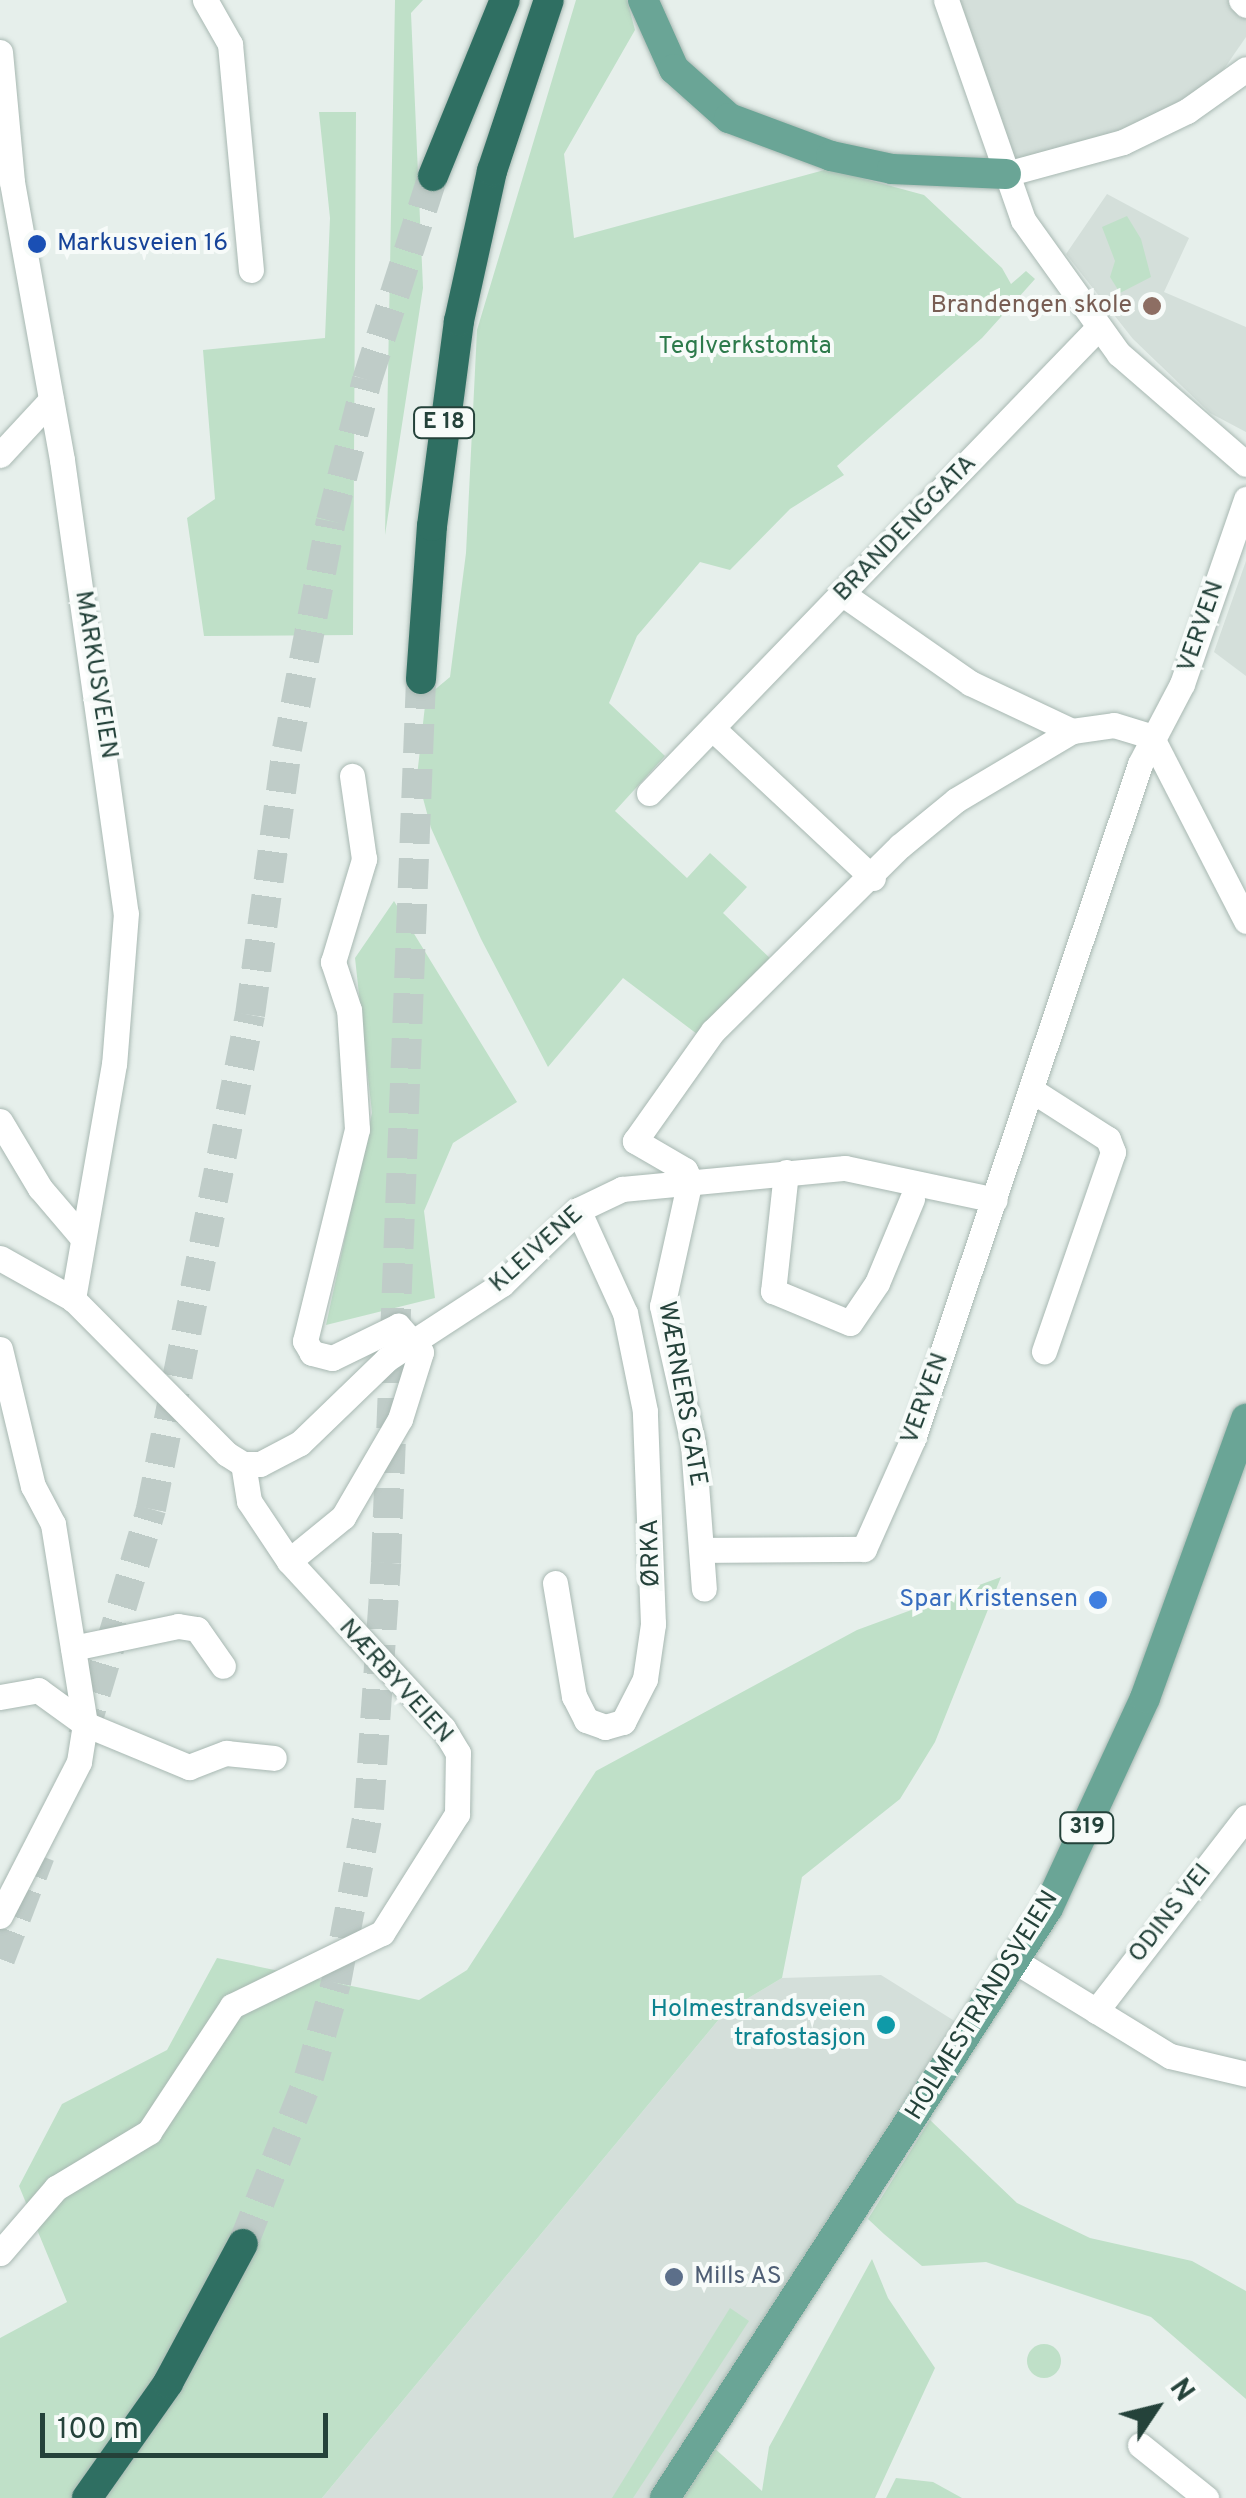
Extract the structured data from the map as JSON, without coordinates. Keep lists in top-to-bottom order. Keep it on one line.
{"streets":{"highway":["E 18"],"main road":["319","HOLMESTRANDSVEIEN"],"street":["BRANDENGGATA","VERVEN","MARKUSVEIEN","KLEIVENE","WÆRNERS GATE","ØRKA","NÆRBYVEIEN","ODINS VEI"]},"crossings":[["VERVEN","WÆRNERS GATE"],["KLEIVENE","WÆRNERS GATE"],["KLEIVENE","ØRKA"],["KLEIVENE","NÆRBYVEIEN"]],"parks":["Teglverkstomta"],"places":["Markusveien 16","Brandengen skole","Spar Kristensen","Holmestrandsveien trafostasjon","Mills AS"],"scale_bar":"100 m","north":"top right"}
